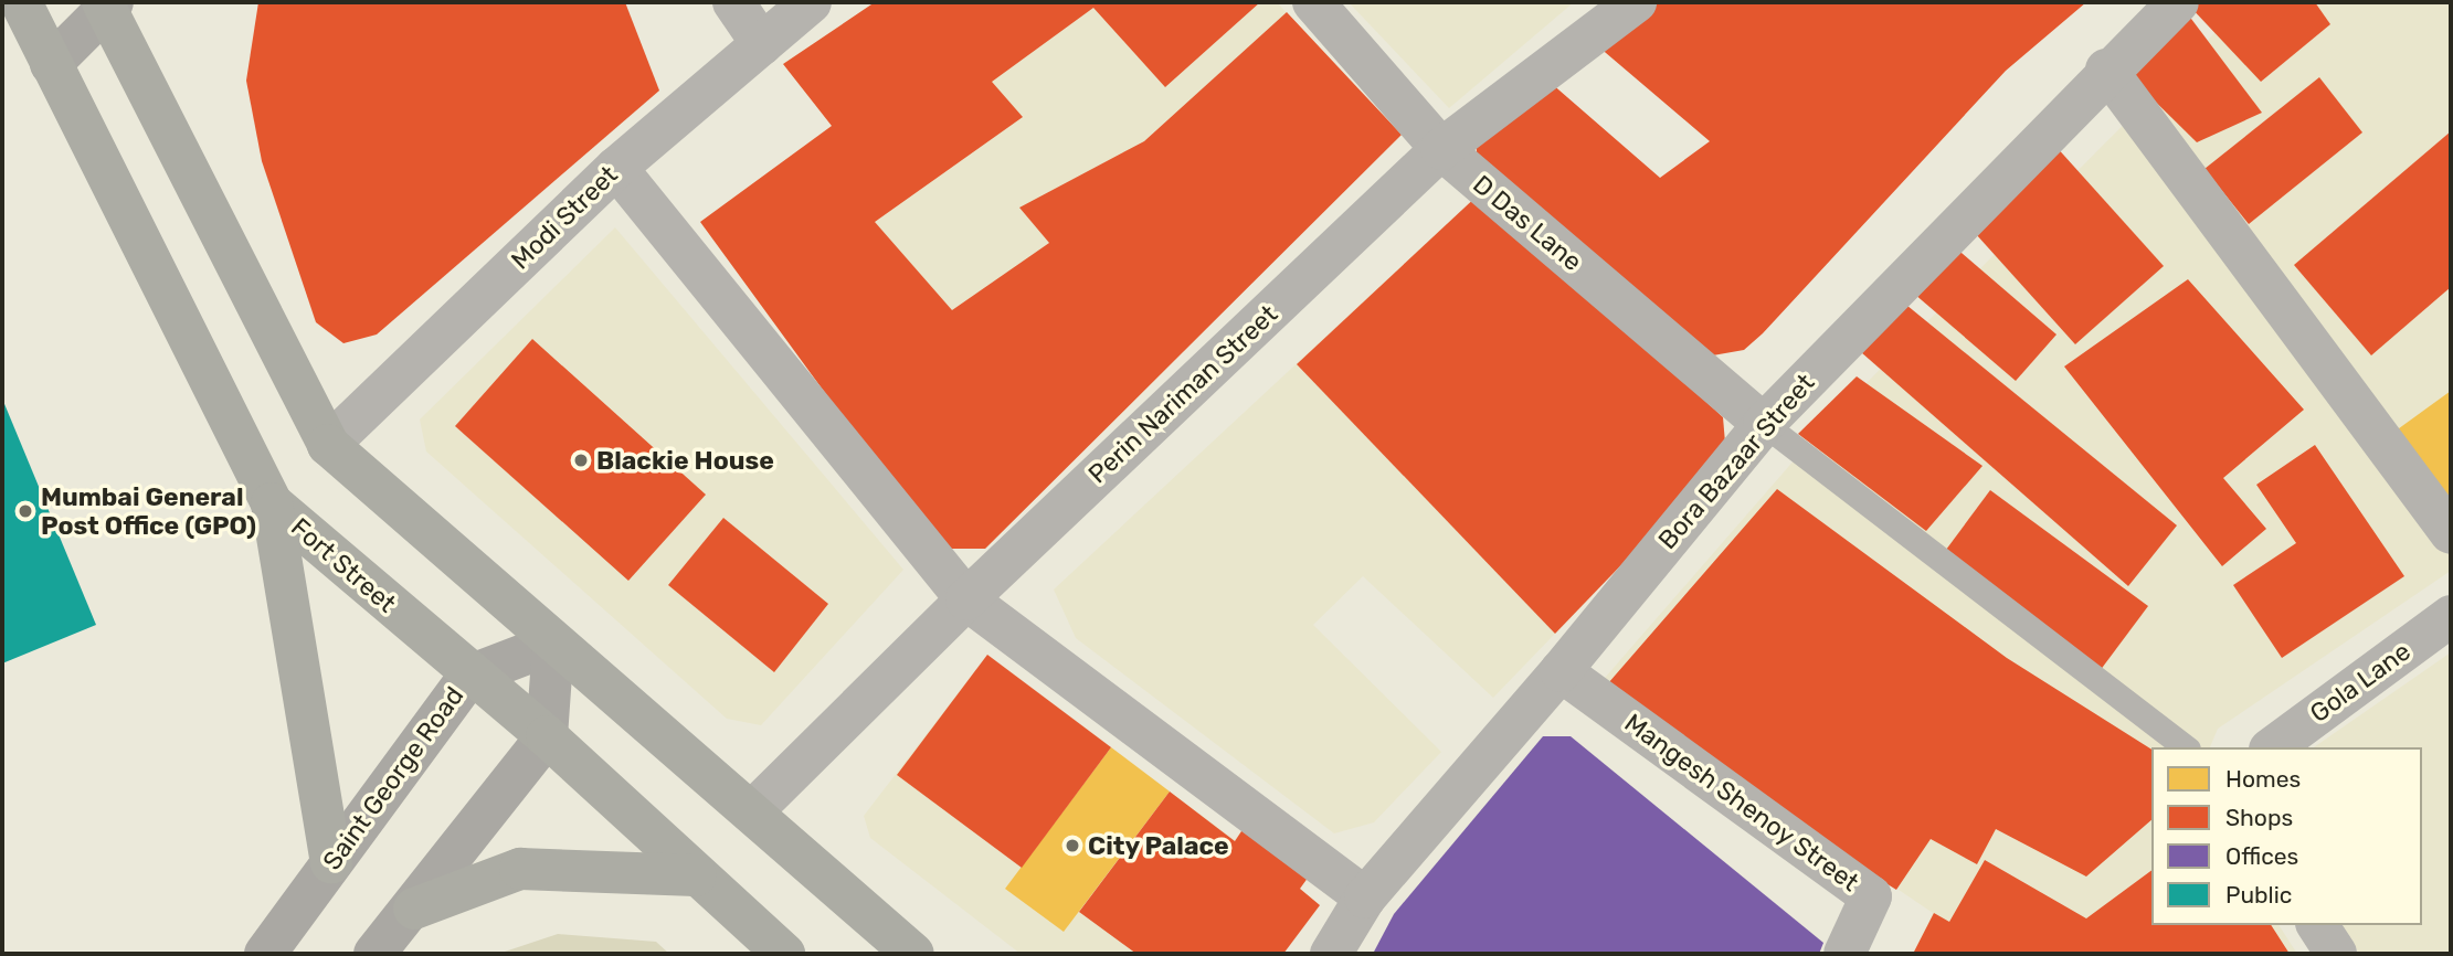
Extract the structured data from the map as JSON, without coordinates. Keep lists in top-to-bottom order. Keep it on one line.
{"streets":{"main road":["Fort Street","Saint George Road"],"street":["Modi Street","D Das Lane","Perin Nariman Street","Bora Bazaar Street","Gola Lane","Mangesh Shenoy Street"]},"crossings":[["D Das Lane","Perin Nariman Street"],["D Das Lane","Bora Bazaar Street"],["Bora Bazaar Street","Mangesh Shenoy Street"],["Fort Street","Saint George Road"]],"places":["Blackie House","Mumbai General Post Office (GPO)","City Palace"],"legend":["Homes","Shops","Offices","Public"]}
